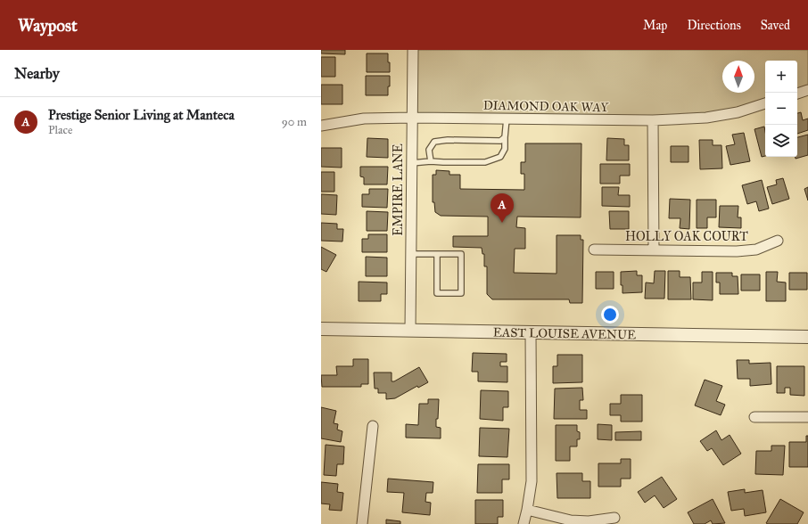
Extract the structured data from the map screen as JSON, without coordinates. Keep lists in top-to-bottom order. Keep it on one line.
{"streets":{"street":["DIAMOND OAK WAY","EMPIRE LANE","HOLLY OAK COURT","EAST LOUISE AVENUE"]},"crossings":[["DIAMOND OAK WAY","EMPIRE LANE"],["EMPIRE LANE","EAST LOUISE AVENUE"]],"north":"top","page":{"header":"Waypost","nav":["Map","Directions","Saved"],"heading":"Nearby","map_buttons":["+","−"],"list":[{"mark":"A","name":"Prestige Senior Living at Manteca","note":"Place","value":"90 m"}],"pins":"A"}}
